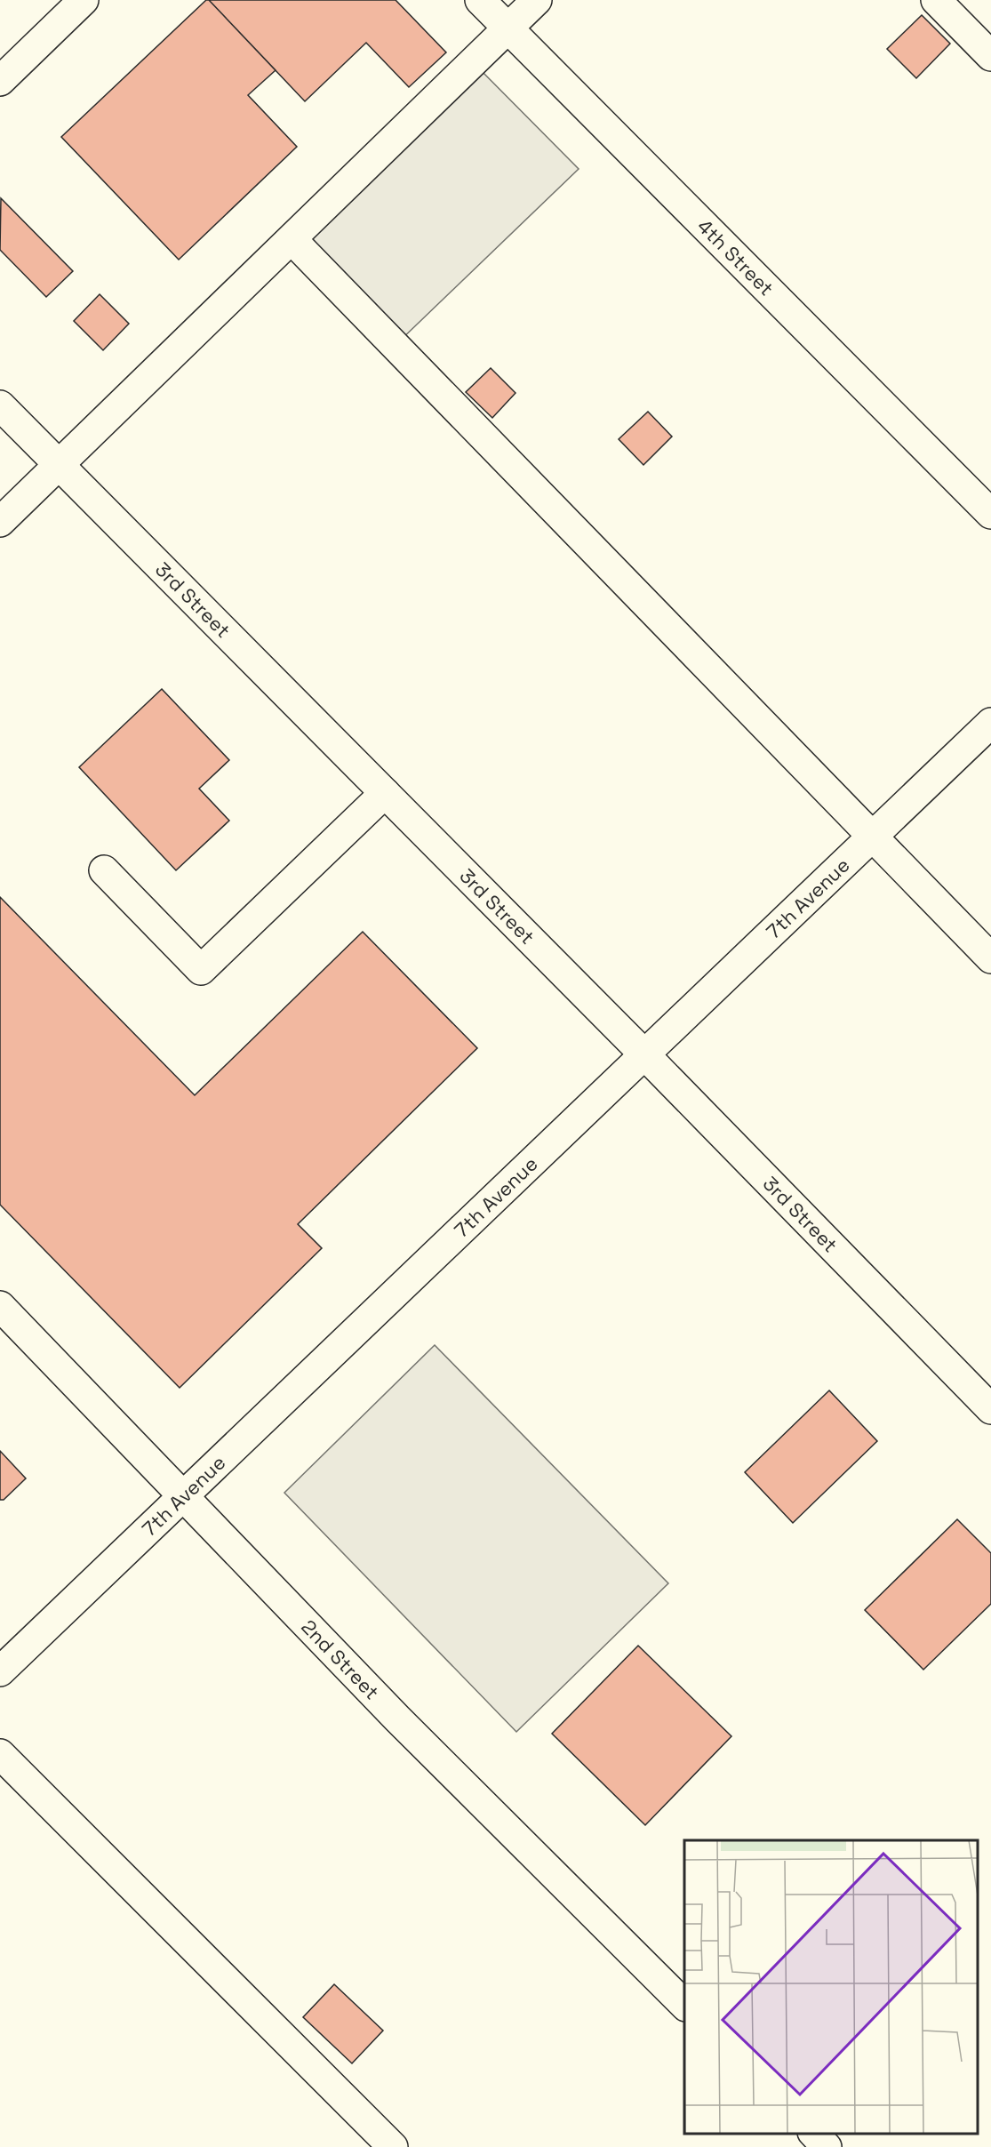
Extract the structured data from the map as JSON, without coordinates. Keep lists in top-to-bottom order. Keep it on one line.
{"streets":{"street":["4th Street","3rd Street","7th Avenue","2nd Street"]},"crossings":[["3rd Street","7th Avenue"],["7th Avenue","2nd Street"]]}
